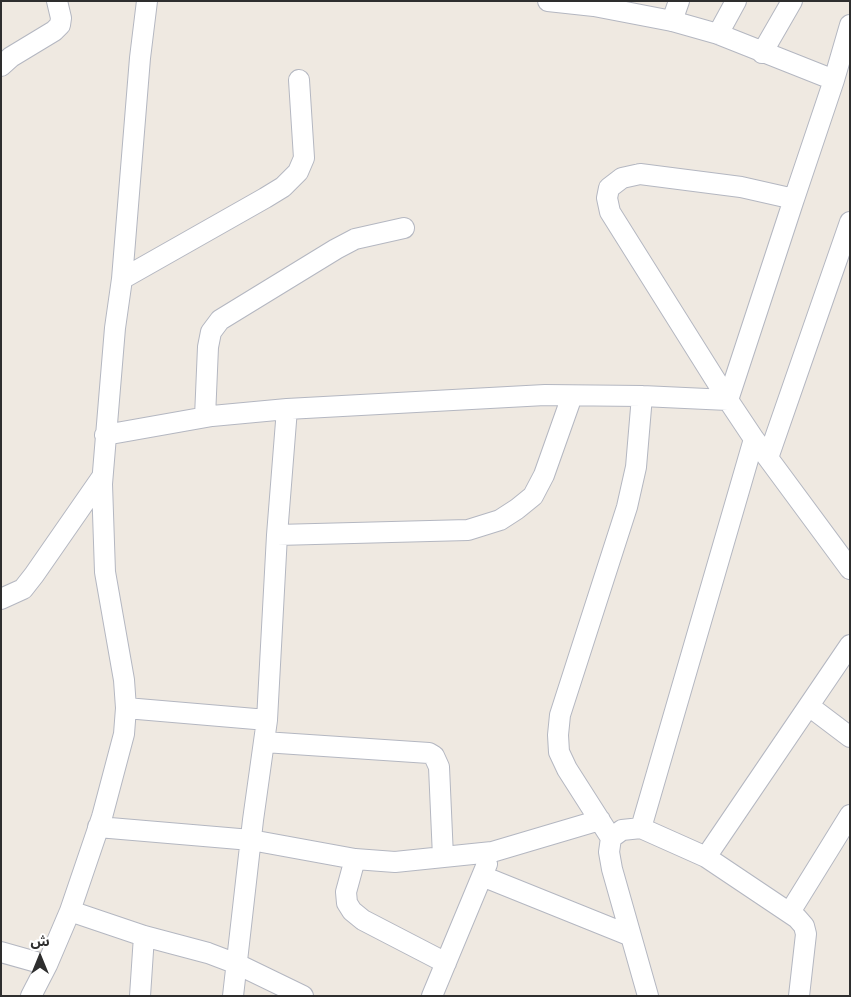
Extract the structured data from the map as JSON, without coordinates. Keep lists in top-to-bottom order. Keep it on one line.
{"north":"top"}
